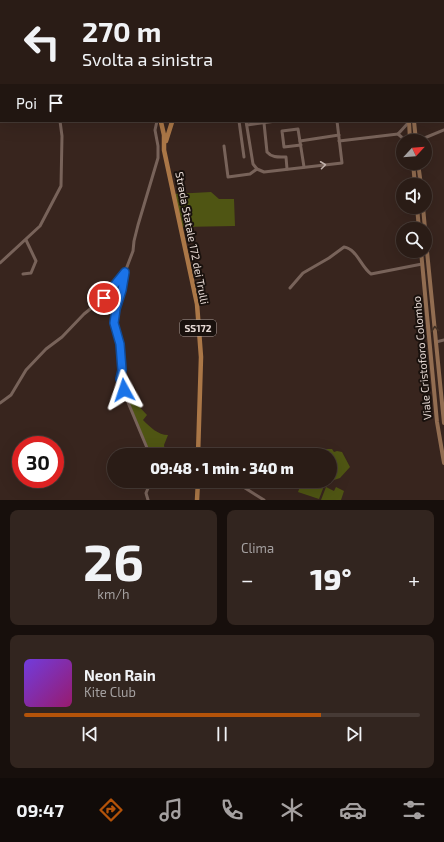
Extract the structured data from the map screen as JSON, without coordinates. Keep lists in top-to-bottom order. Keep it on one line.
{"streets":{"main road":["Strada Statale 172 dei Trulli","SS172","Viale Cristoforo Colombo"]},"north":"top right","page":{"turn":["270 m","Svolta a sinistra"],"then":"Poi","limit":"30","trip":"09:48 · 1 min · 340 m","tile":[["26","km/h"],"Clima"],"heat":["−","19°","+"],"song":["Neon Rain","Kite Club"],"tabs":"09:47"}}
